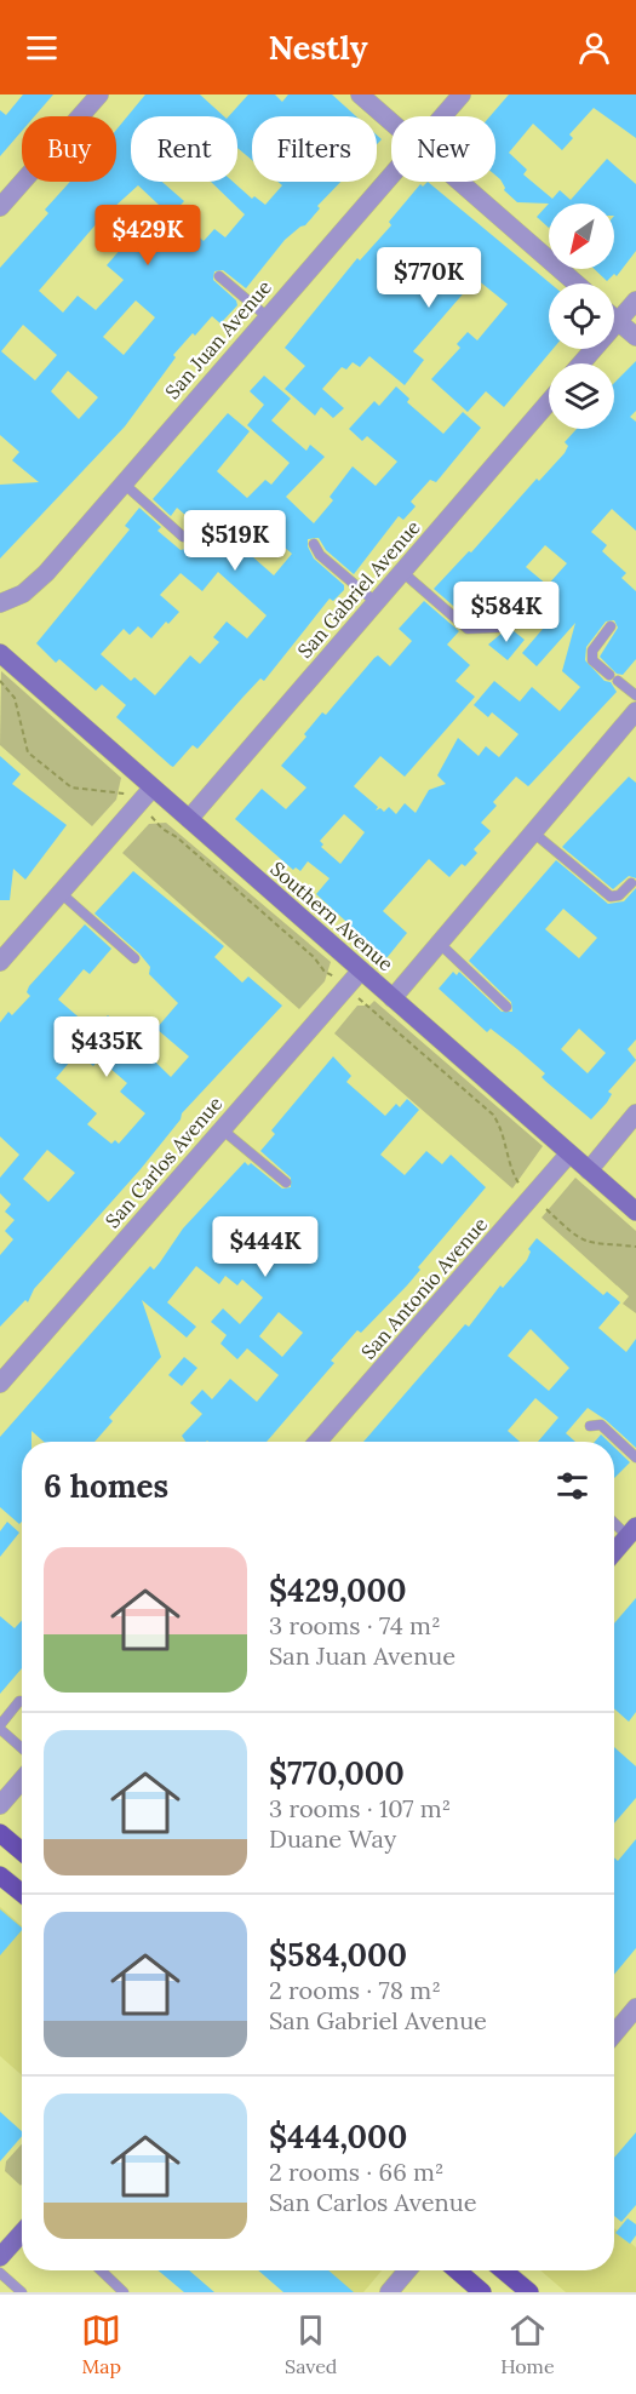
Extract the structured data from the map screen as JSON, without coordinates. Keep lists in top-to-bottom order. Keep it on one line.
{"streets":{"street":["San Juan Avenue","San Gabriel Avenue","Southern Avenue","San Carlos Avenue","San Antonio Avenue"]},"crossings":[["San Gabriel Avenue","Southern Avenue"],["Southern Avenue","San Carlos Avenue"],["Southern Avenue","San Antonio Avenue"]],"north":"bottom left","page":{"header":"Nestly","chip":["Buy","Rent","Filters","New"],"price":["$429K","$770K","$519K","$584K","$435K","$444K"],"heading":"6 homes","list":[{"name":"$429,000","note":"3 rooms · 74 m² · San Juan Avenue"},{"name":"$770,000","note":"3 rooms · 107 m² · Duane Way"},{"name":"$584,000","note":"2 rooms · 78 m² · San Gabriel Avenue"},{"name":"$444,000","note":"2 rooms · 66 m² · San Carlos Avenue"}],"tabs":["Map","Saved","Home"]}}
